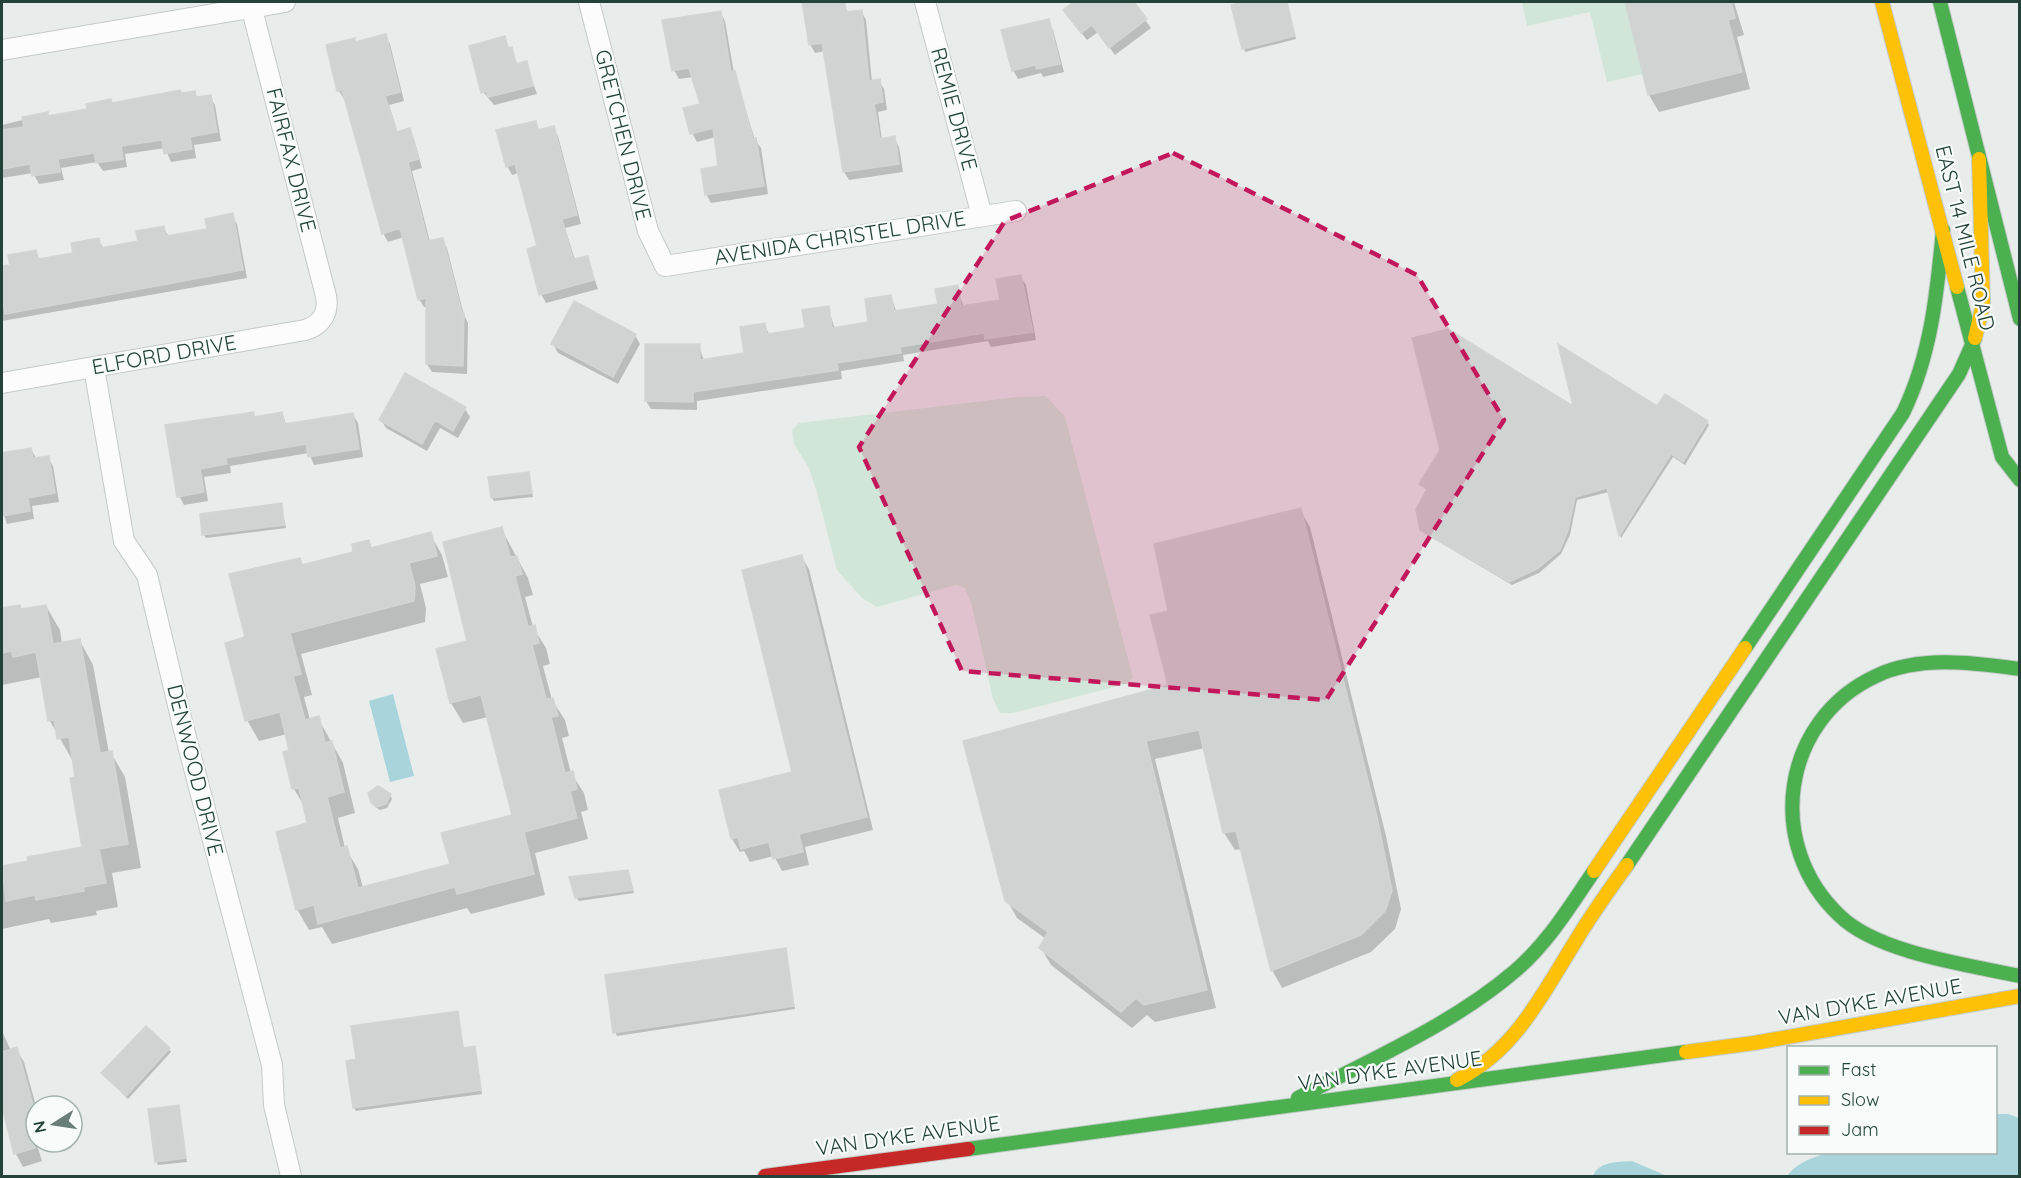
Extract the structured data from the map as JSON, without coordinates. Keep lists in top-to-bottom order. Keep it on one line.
{"streets":{"main road":["EAST 14 MILE ROAD","VAN DYKE AVENUE"],"street":["REMIE DRIVE","GRETCHEN DRIVE","FAIRFAX DRIVE","AVENIDA CHRISTEL DRIVE","ELFORD DRIVE","DENWOOD DRIVE"]},"crossings":[["REMIE DRIVE","AVENIDA CHRISTEL DRIVE"],["GRETCHEN DRIVE","AVENIDA CHRISTEL DRIVE"],["FAIRFAX DRIVE","ELFORD DRIVE"],["ELFORD DRIVE","DENWOOD DRIVE"]],"legend":["Fast","Slow","Jam"],"north":"left"}
